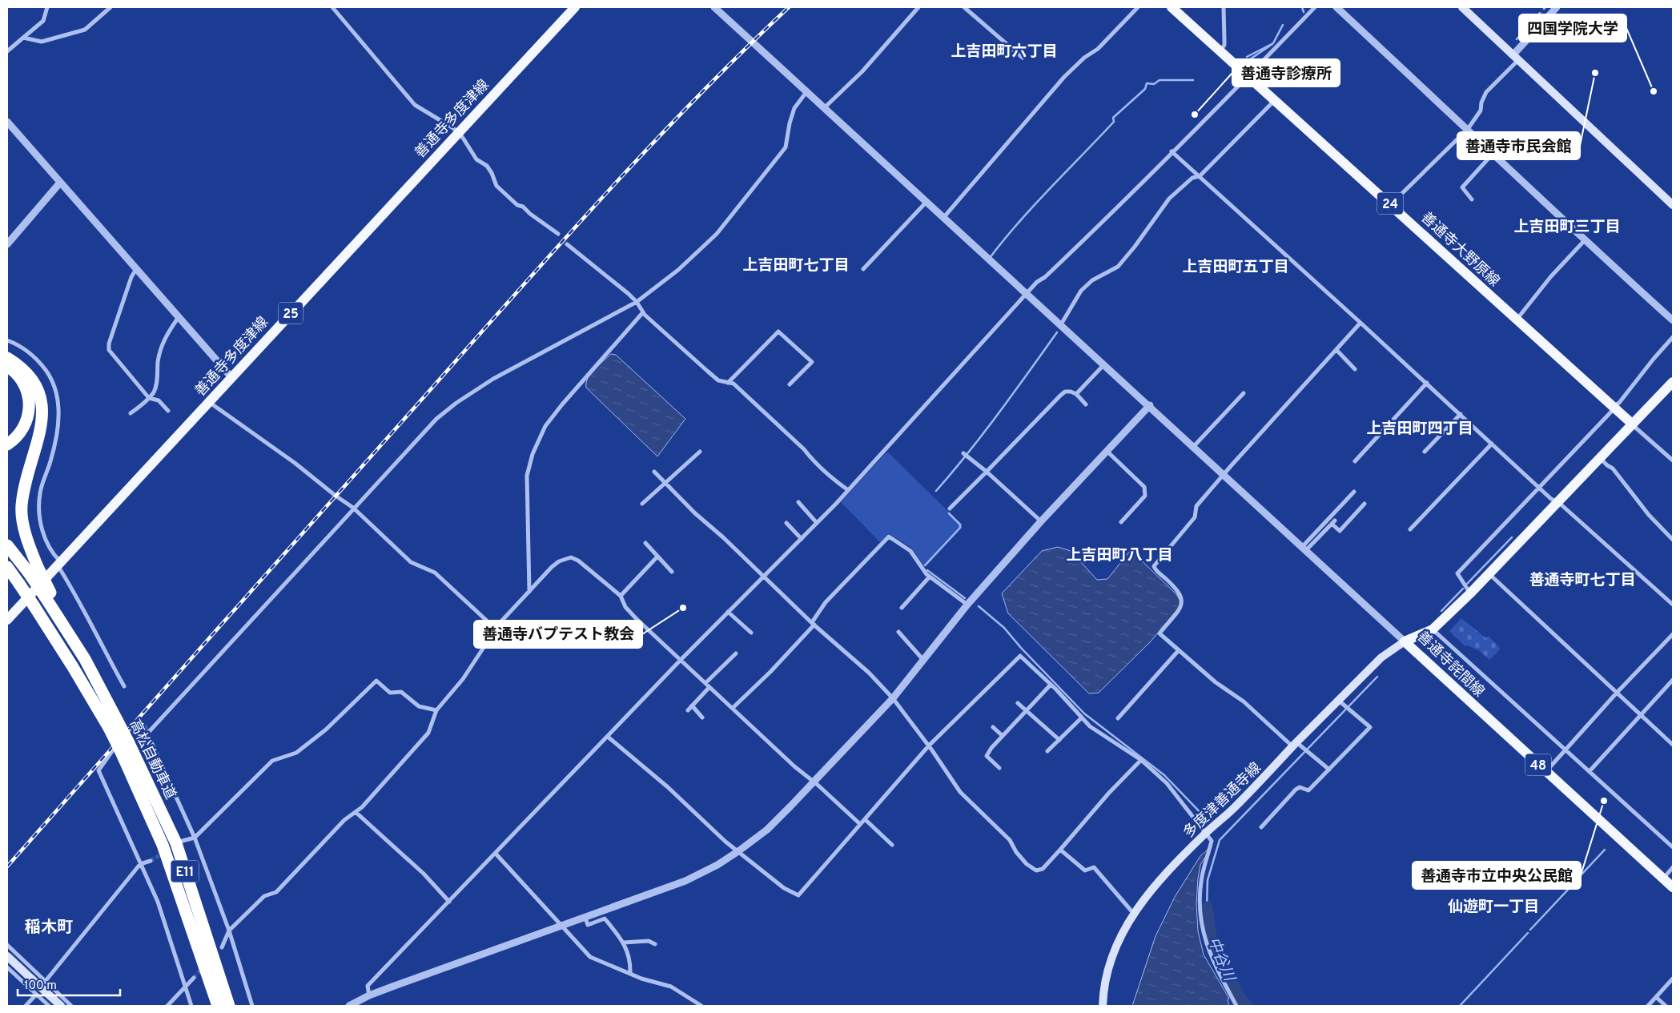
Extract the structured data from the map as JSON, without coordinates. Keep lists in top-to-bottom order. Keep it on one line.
{"streets":{"highway":["高松自動車道","E11"],"main road":["善通寺多度津線","24","善通寺大野原線","25","善通寺詫間線","48","多度津善通寺線"]},"crossings":[["善通寺大野原線","善通寺詫間線"],["善通寺詫間線","多度津善通寺線"]],"districts":["上吉田町六丁目","上吉田町三丁目","上吉田町七丁目","上吉田町五丁目","上吉田町四丁目","上吉田町八丁目","善通寺町七丁目","仙遊町一丁目","稲木町"],"water":["中谷川"],"places":["善通寺市民会館","四国学院大学","善通寺診療所","善通寺バプテスト教会","善通寺市立中央公民館"],"scale_bar":"100 m"}
